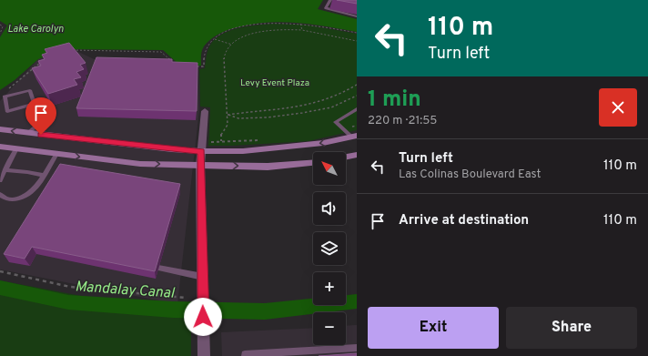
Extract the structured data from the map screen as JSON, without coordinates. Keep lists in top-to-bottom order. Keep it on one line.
{"water":["Lake Carolyn","Mandalay Canal"],"parks":["Levy Event Plaza"],"north":"top left","page":{"turn":["110 m","Turn left"],"heading":["1 min","220 m · 21:55"],"list":[{"name":"Turn left","note":"Las Colinas Boulevard East","value":"110 m"},{"name":"Arrive at destination","value":"110 m"}],"map_buttons":["+","−"],"buttons":["Exit","Share"]}}
